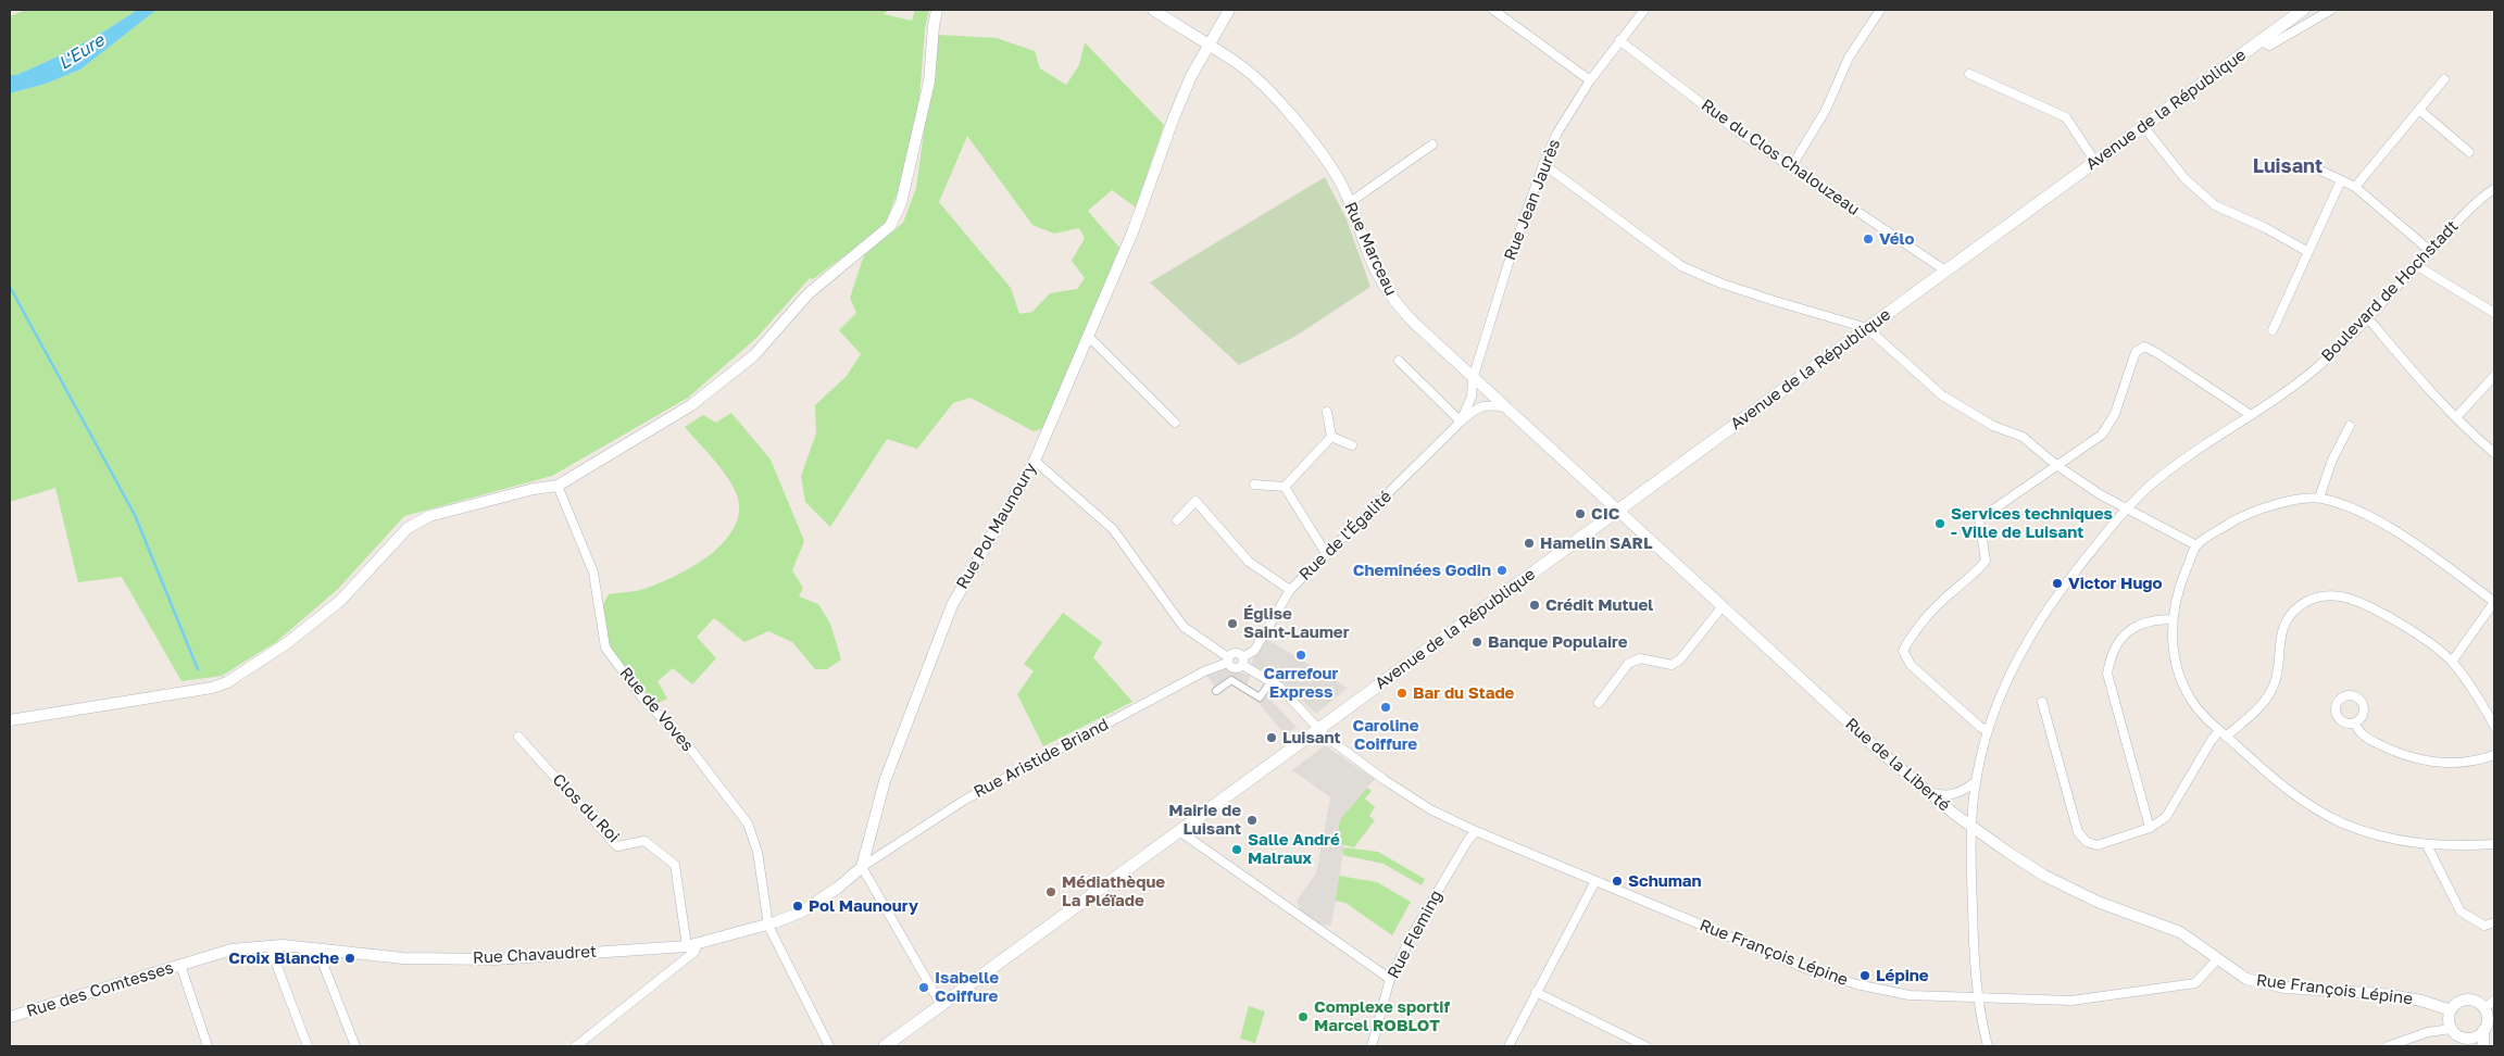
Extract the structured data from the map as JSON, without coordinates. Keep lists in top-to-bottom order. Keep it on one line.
{"streets":{"main road":["Avenue de la République"],"street":["Rue du Clos Chalouzeau","Rue Jean Jaurès","Rue Marceau","Boulevard de Hochstadt","Rue Pol Maunoury","Rue de l'Égalité","Rue de Voves","Rue Aristide Briand","Rue de la Liberté","Clos du Roi","Rue Fleming","Rue François Lépine","Rue Chavaudret","Rue des Comtesses"]},"crossings":[["Avenue de la République","Rue du Clos Chalouzeau"],["Avenue de la République","Rue Marceau"],["Avenue de la République","Rue de la Liberté"],["Avenue de la République","Rue François Lépine"],["Rue du Clos Chalouzeau","Rue Jean Jaurès"],["Rue Jean Jaurès","Rue Marceau"],["Rue Jean Jaurès","Rue de l'Égalité"],["Rue Marceau","Rue Pol Maunoury"],["Rue Marceau","Rue de l'Égalité"],["Rue Marceau","Rue de la Liberté"],["Boulevard de Hochstadt","Rue de la Liberté"],["Boulevard de Hochstadt","Rue François Lépine"],["Rue Pol Maunoury","Rue Aristide Briand"],["Rue Pol Maunoury","Rue Chavaudret"],["Rue de l'Égalité","Rue François Lépine"],["Rue de Voves","Rue Chavaudret"],["Rue Aristide Briand","Rue Chavaudret"],["Rue de la Liberté","Rue François Lépine"],["Clos du Roi","Rue Chavaudret"],["Rue Fleming","Rue François Lépine"],["Rue Chavaudret","Rue des Comtesses"]],"districts":["Luisant"],"water":["L'Eure"],"places":["Vélo","CIC","Services techniques - Ville de Luisant","Hamelin SARL","Cheminées Godin","Victor Hugo","Crédit Mutuel","Église Saint-Laumer","Banque Populaire","Carrefour Express","Bar du Stade","Caroline Coiffure","Luisant","Mairie de Luisant","Salle André Malraux","Schuman","Médiathèque La Pléïade","Pol Maunoury","Croix Blanche","Lépine","Isabelle Coiffure","Complexe sportif Marcel ROBLOT"]}
